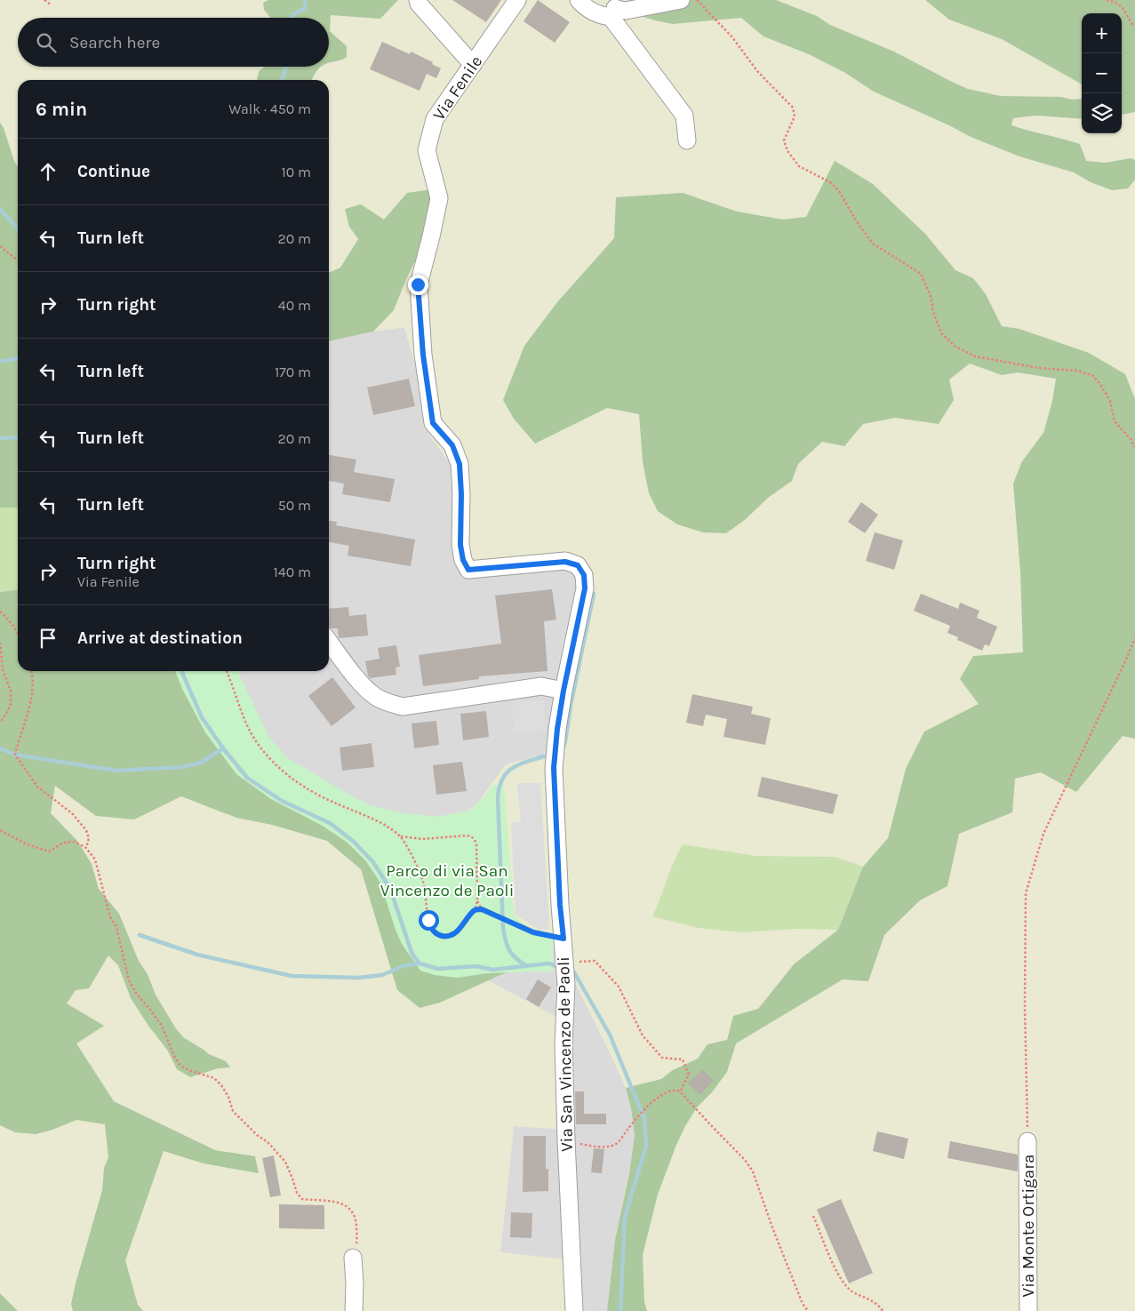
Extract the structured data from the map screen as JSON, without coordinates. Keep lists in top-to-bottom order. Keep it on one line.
{"streets":{"street":["Via Fenile","Via San Vincenzo de Paoli","Via Monte Ortigara"]},"crossings":[["Via Fenile","Via San Vincenzo de Paoli"]],"parks":["Parco di via San Vincenzo de Paoli"],"page":{"map_buttons":["+","−"],"search":"Search here","heading":["6 min","Walk · 450 m"],"list":[["Continue","10 m"],["Turn left","20 m"],["Turn right","40 m"],["Turn left","170 m"],["Turn left","20 m"],["Turn left","50 m"],["Turn right","Via Fenile","140 m"],"Arrive at destination"]}}
